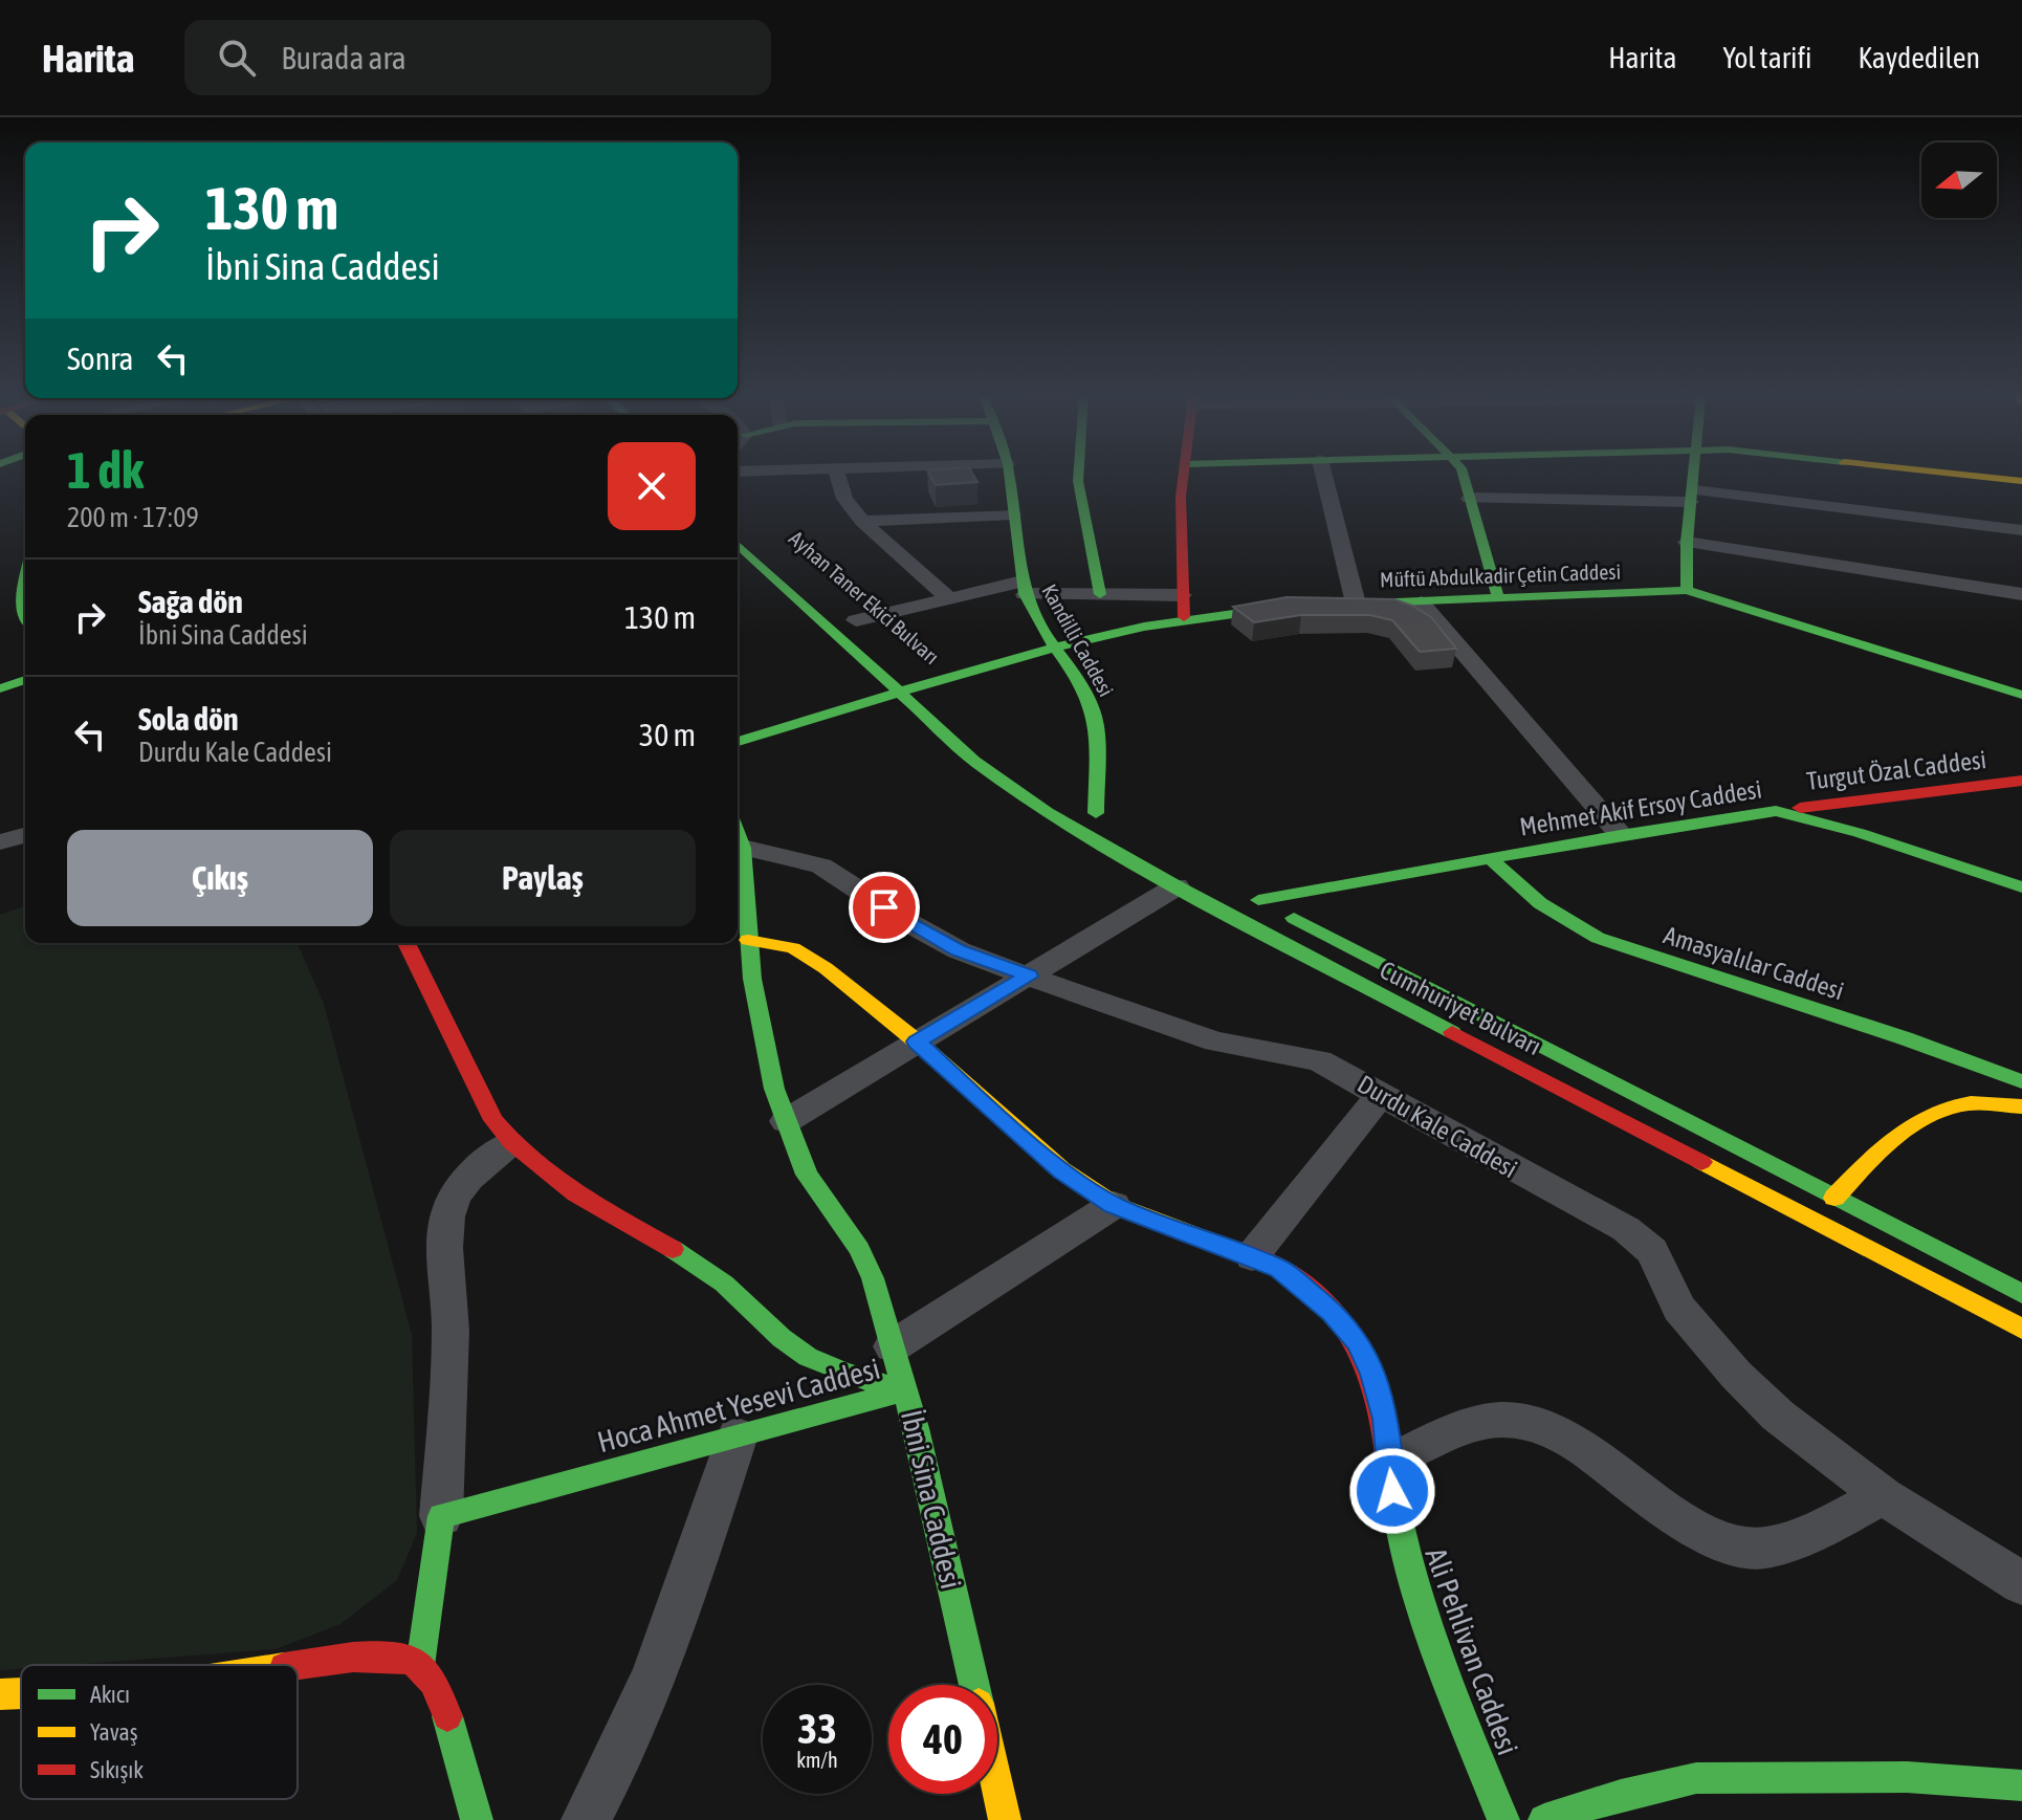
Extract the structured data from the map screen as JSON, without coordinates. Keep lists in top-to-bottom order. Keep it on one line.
{"streets":{"main road":["Müftü Abdulkadir Çetin Caddesi","Ayhan Taner Ekici Bulvarı","Kandilli Caddesi","Turgut Özal Caddesi","Mehmet Akif Ersoy Caddesi","Amasyalılar Caddesi","Cumhuriyet Bulvarı","Hoca Ahmet Yesevi Caddesi","İbni Sina Caddesi","Ali Pehlivan Caddesi"],"street":["Durdu Kale Caddesi"]},"crossings":[["Müftü Abdulkadir Çetin Caddesi","Ayhan Taner Ekici Bulvarı"],["Müftü Abdulkadir Çetin Caddesi","Kandilli Caddesi"],["Müftü Abdulkadir Çetin Caddesi","Cumhuriyet Bulvarı"],["Ayhan Taner Ekici Bulvarı","Cumhuriyet Bulvarı"],["Turgut Özal Caddesi","Mehmet Akif Ersoy Caddesi"],["Mehmet Akif Ersoy Caddesi","Amasyalılar Caddesi"],["Mehmet Akif Ersoy Caddesi","Cumhuriyet Bulvarı"],["Durdu Kale Caddesi","İbni Sina Caddesi"],["Hoca Ahmet Yesevi Caddesi","İbni Sina Caddesi"],["İbni Sina Caddesi","Ali Pehlivan Caddesi"]],"legend":["Akıcı","Yavaş","Sıkışık"],"north":"left","page":{"header":"Harita","search":"Burada ara","nav":["Harita","Yol tarifi","Kaydedilen"],"turn":["130 m","İbni Sina Caddesi"],"then":"Sonra","heading":["1 dk","200 m · 17:09"],"list":[{"name":"Sağa dön","note":"İbni Sina Caddesi","value":"130 m"},{"name":"Sola dön","note":"Durdu Kale Caddesi","value":"30 m"}],"buttons":["Çıkış","Paylaş"],"speed":"33 km/h","limit":"40"}}
